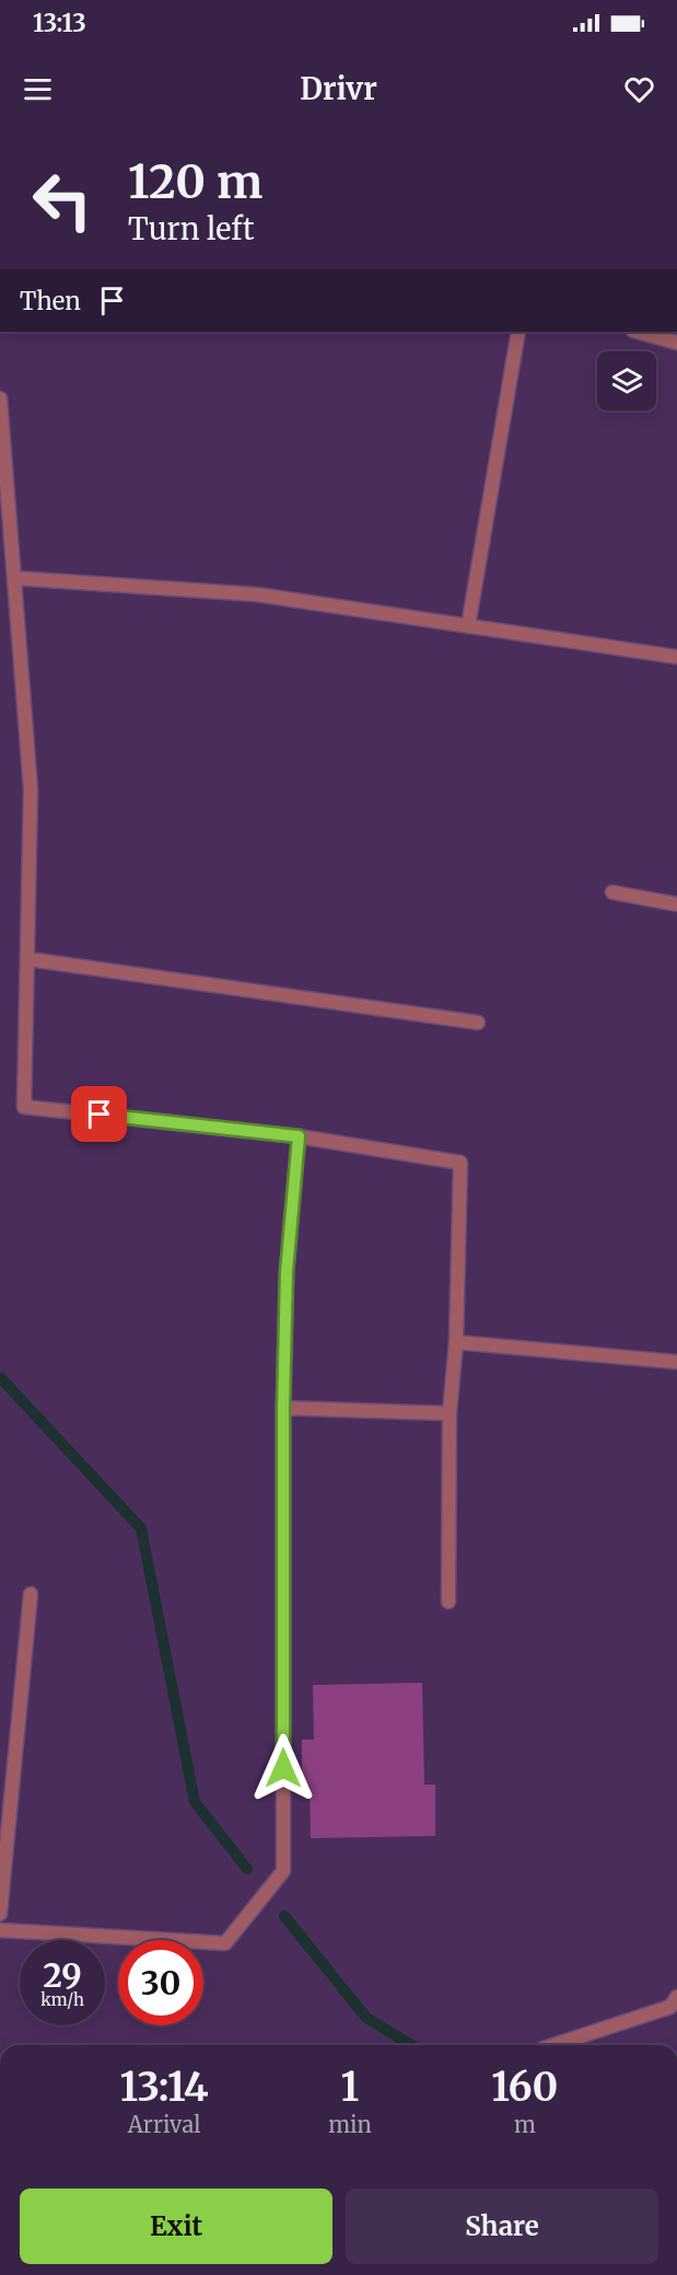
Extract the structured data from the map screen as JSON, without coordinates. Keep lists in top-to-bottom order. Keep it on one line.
{"page":{"status":"13:13","header":"Drivr","turn":["120 m","Turn left"],"then":"Then","speed":"29 km/h","limit":"30","eta":["13:14","Arrival","1","min","160","m"],"buttons":["Exit","Share"]}}
